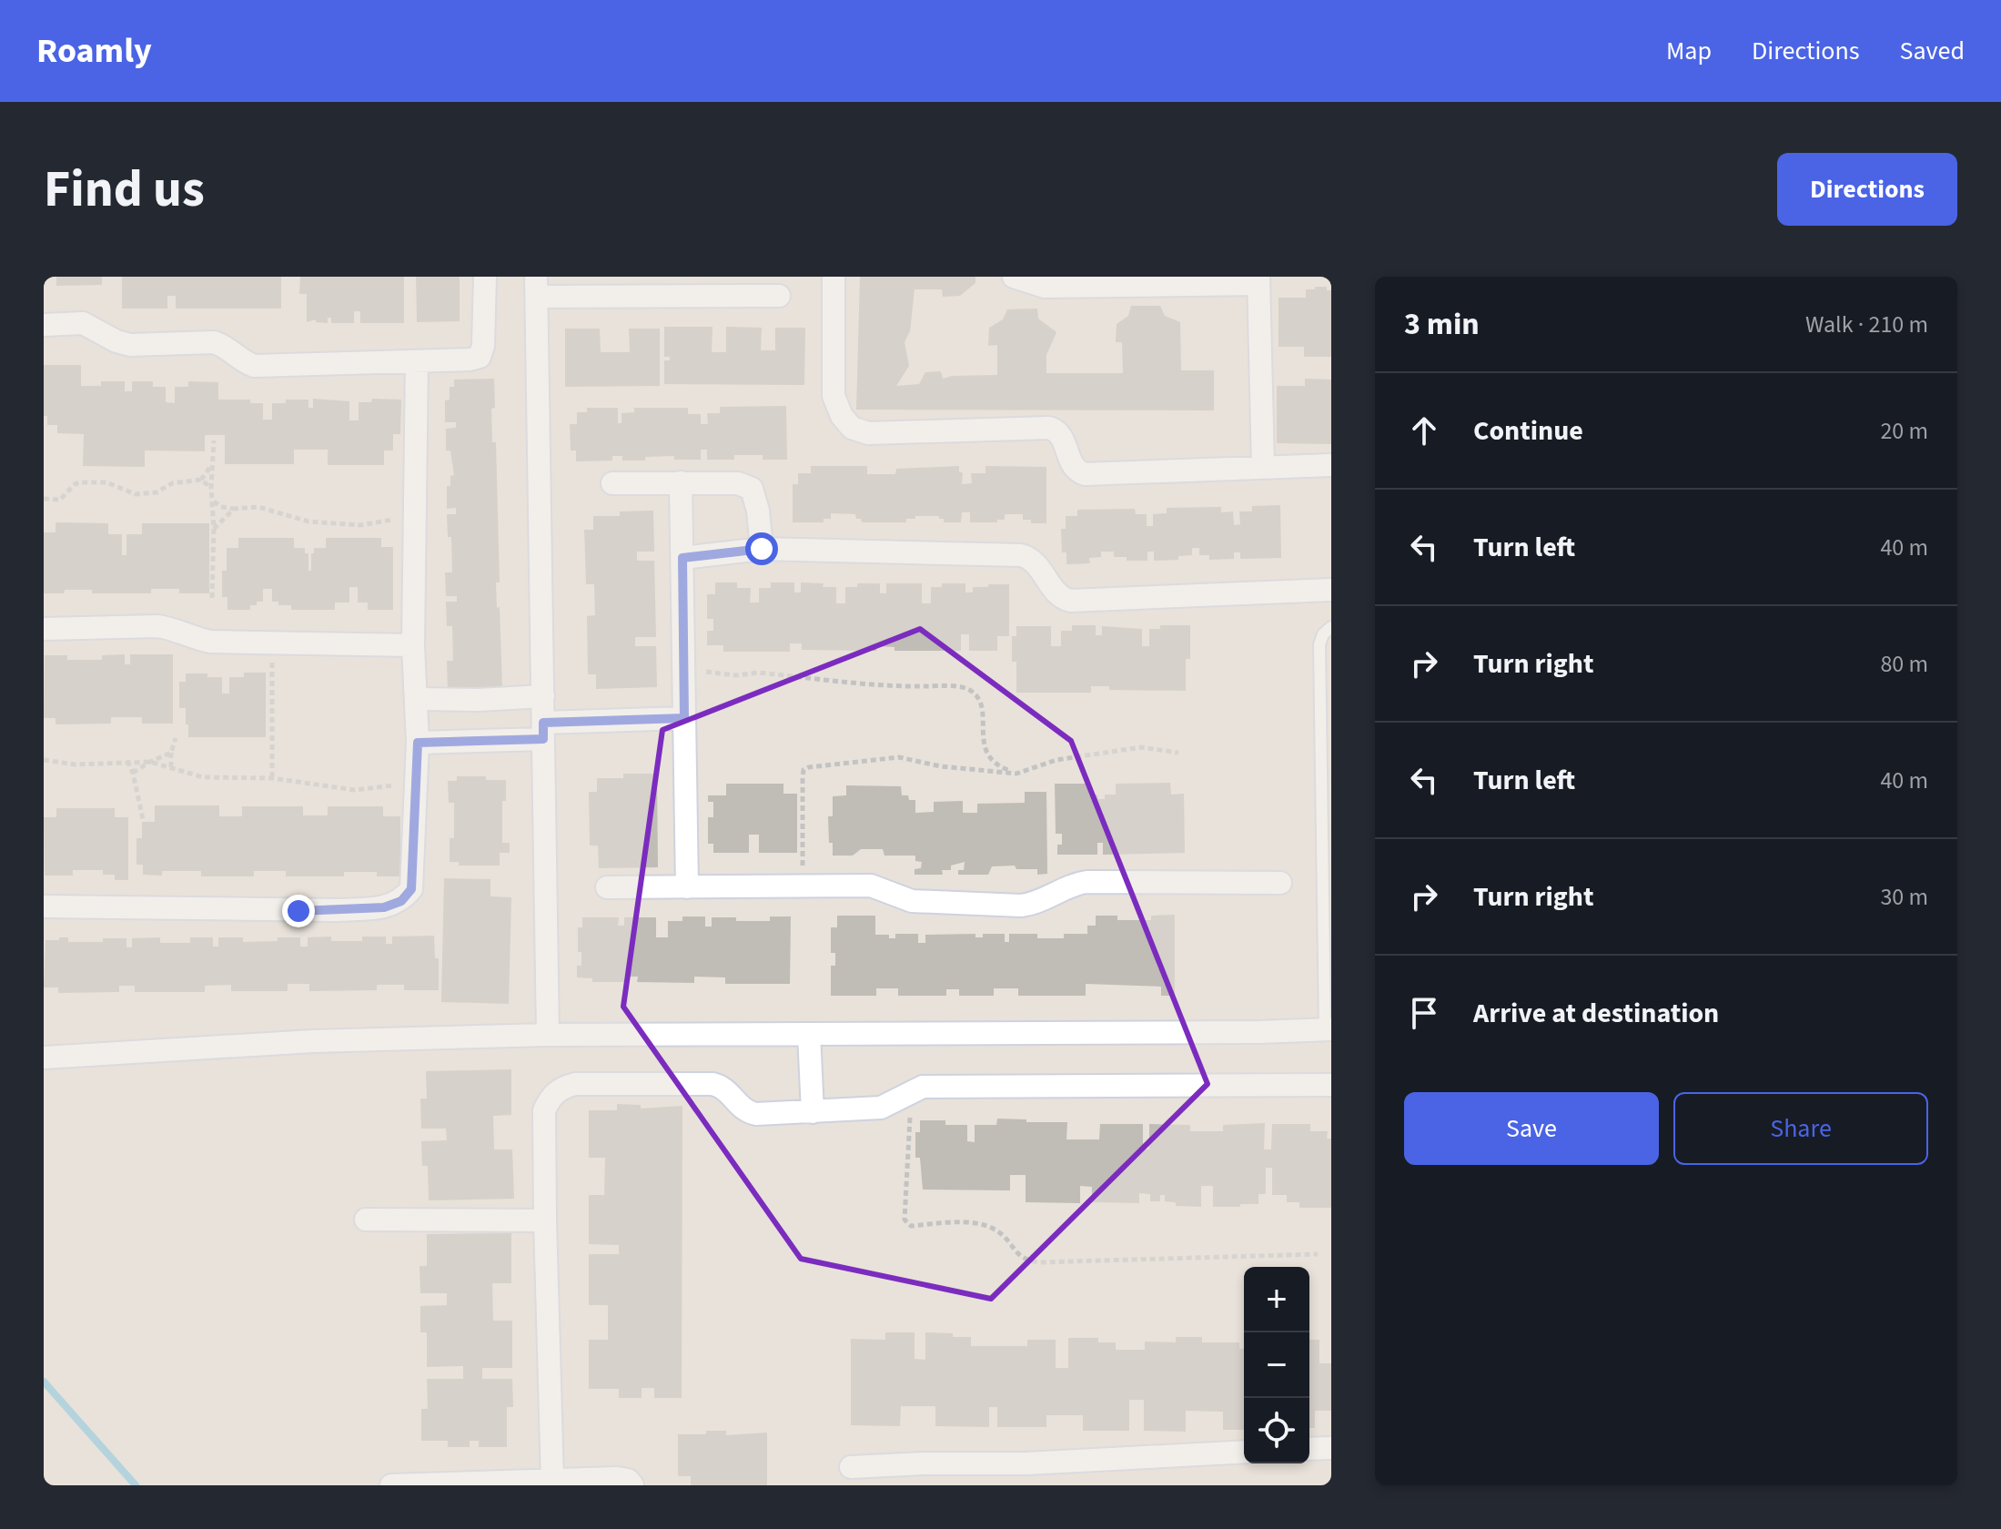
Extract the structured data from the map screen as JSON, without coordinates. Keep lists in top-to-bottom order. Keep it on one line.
{"page":{"header":"Roamly","nav":["Map","Directions","Saved"],"buttons":["Directions",["Save","Share"]],"title":"Find us","heading":["3 min","Walk · 210 m"],"list":[["Continue","20 m"],["Turn left","40 m"],["Turn right","80 m"],["Turn left","40 m"],["Turn right","30 m"],"Arrive at destination"],"map_buttons":["+","−"]}}
